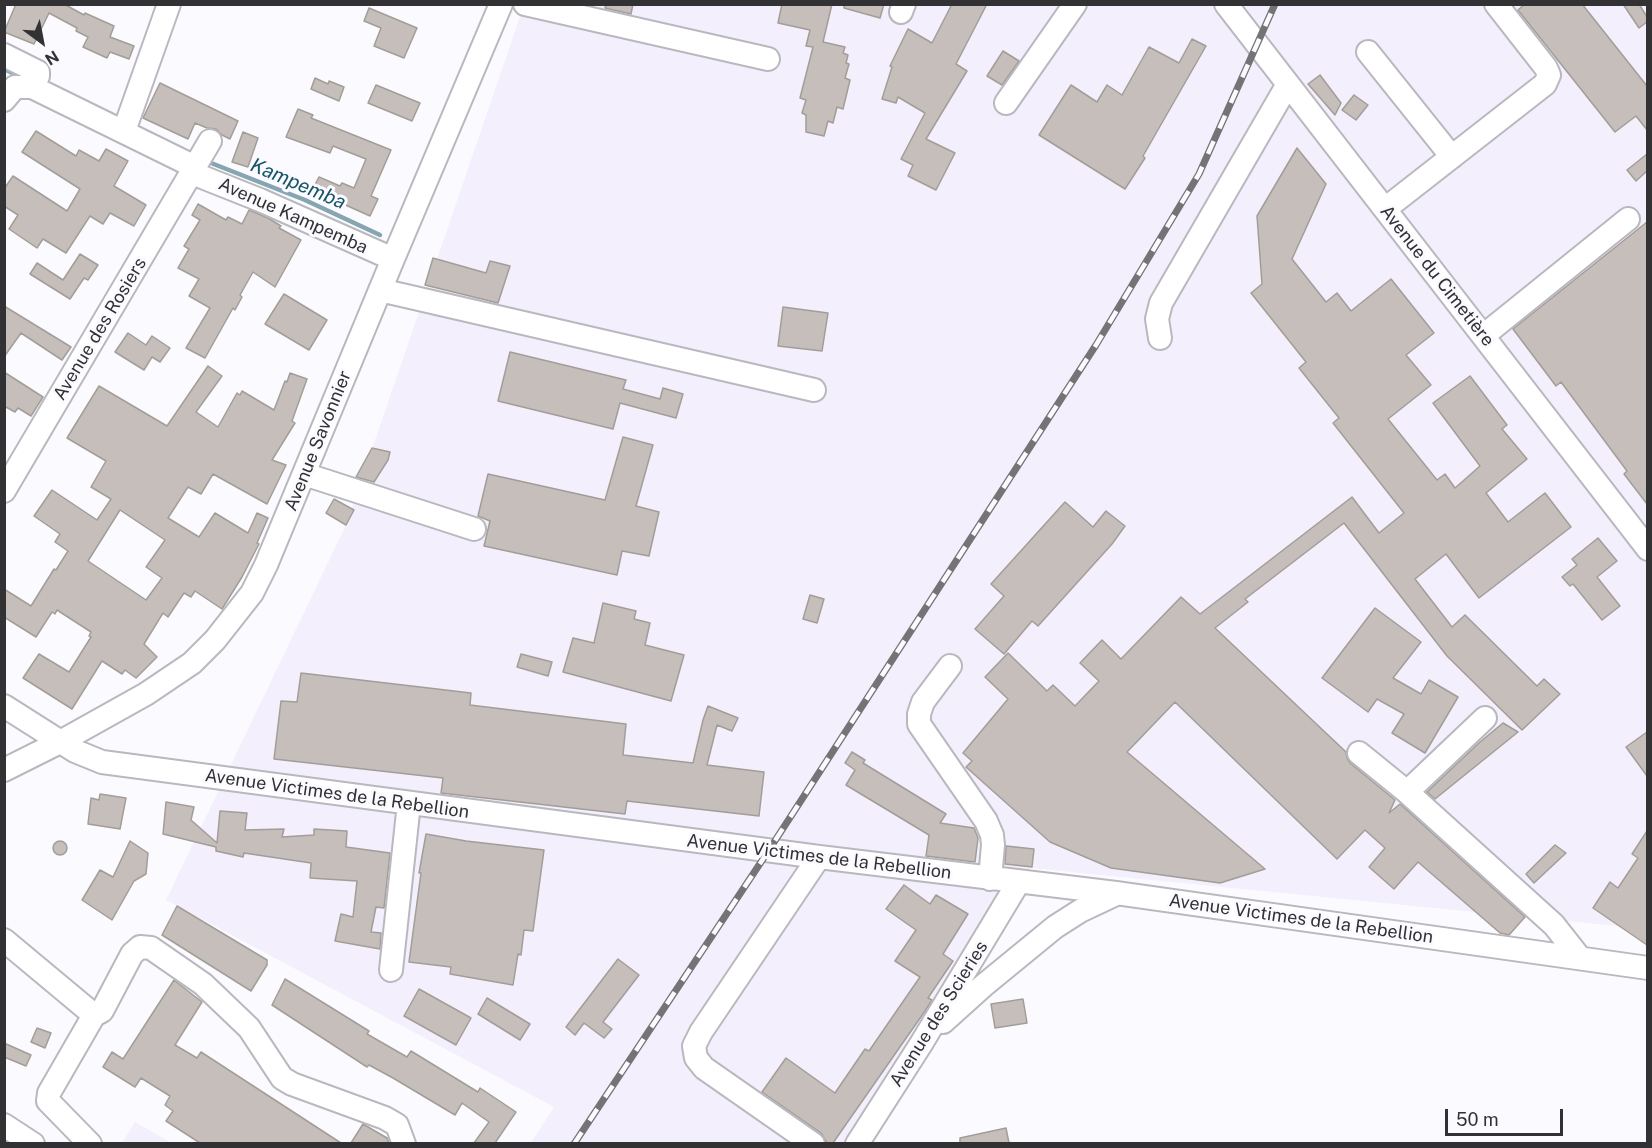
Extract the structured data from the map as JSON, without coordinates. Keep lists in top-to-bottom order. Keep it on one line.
{"streets":{"street":["Avenue Kampemba","Avenue du Cimetière","Avenue des Rosiers","Avenue Savonnier","Avenue Victimes de la Rebellion","Avenue des Scieries"]},"crossings":[["Avenue Kampemba","Avenue des Rosiers"],["Avenue Kampemba","Avenue Savonnier"],["Avenue Savonnier","Avenue Victimes de la Rebellion"],["Avenue Victimes de la Rebellion","Avenue des Scieries"]],"water":["Kampemba"],"scale_bar":"50 m","north":"bottom right"}
